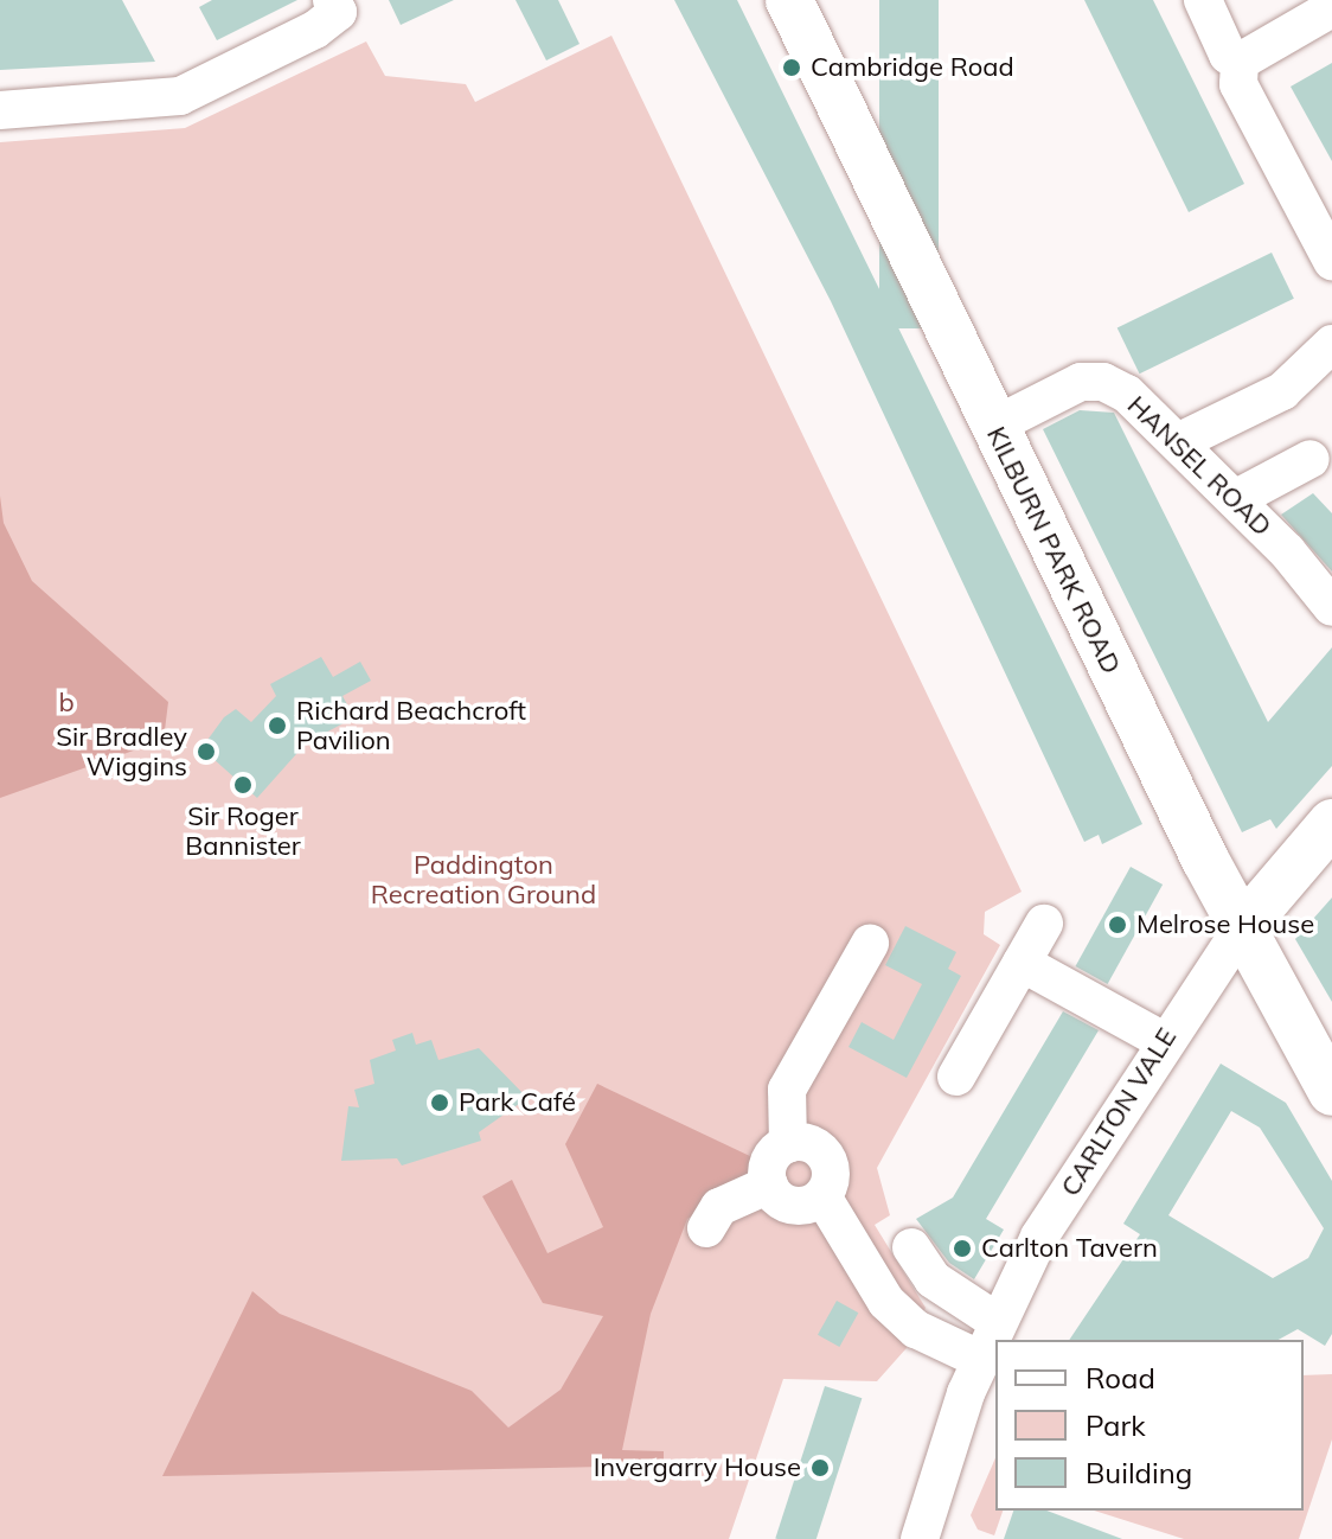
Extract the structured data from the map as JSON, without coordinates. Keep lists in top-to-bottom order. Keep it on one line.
{"streets":{"main road":["KILBURN PARK ROAD","CARLTON VALE"],"street":["HANSEL ROAD"]},"crossings":[["HANSEL ROAD","KILBURN PARK ROAD"],["KILBURN PARK ROAD","CARLTON VALE"]],"parks":["b","Paddington Recreation Ground"],"places":["Cambridge Road","Richard Beachcroft Pavilion","Sir Bradley Wiggins","Sir Roger Bannister","Melrose House","Park Café","Carlton Tavern","Invergarry House"],"legend":["Road","Park","Building"]}
